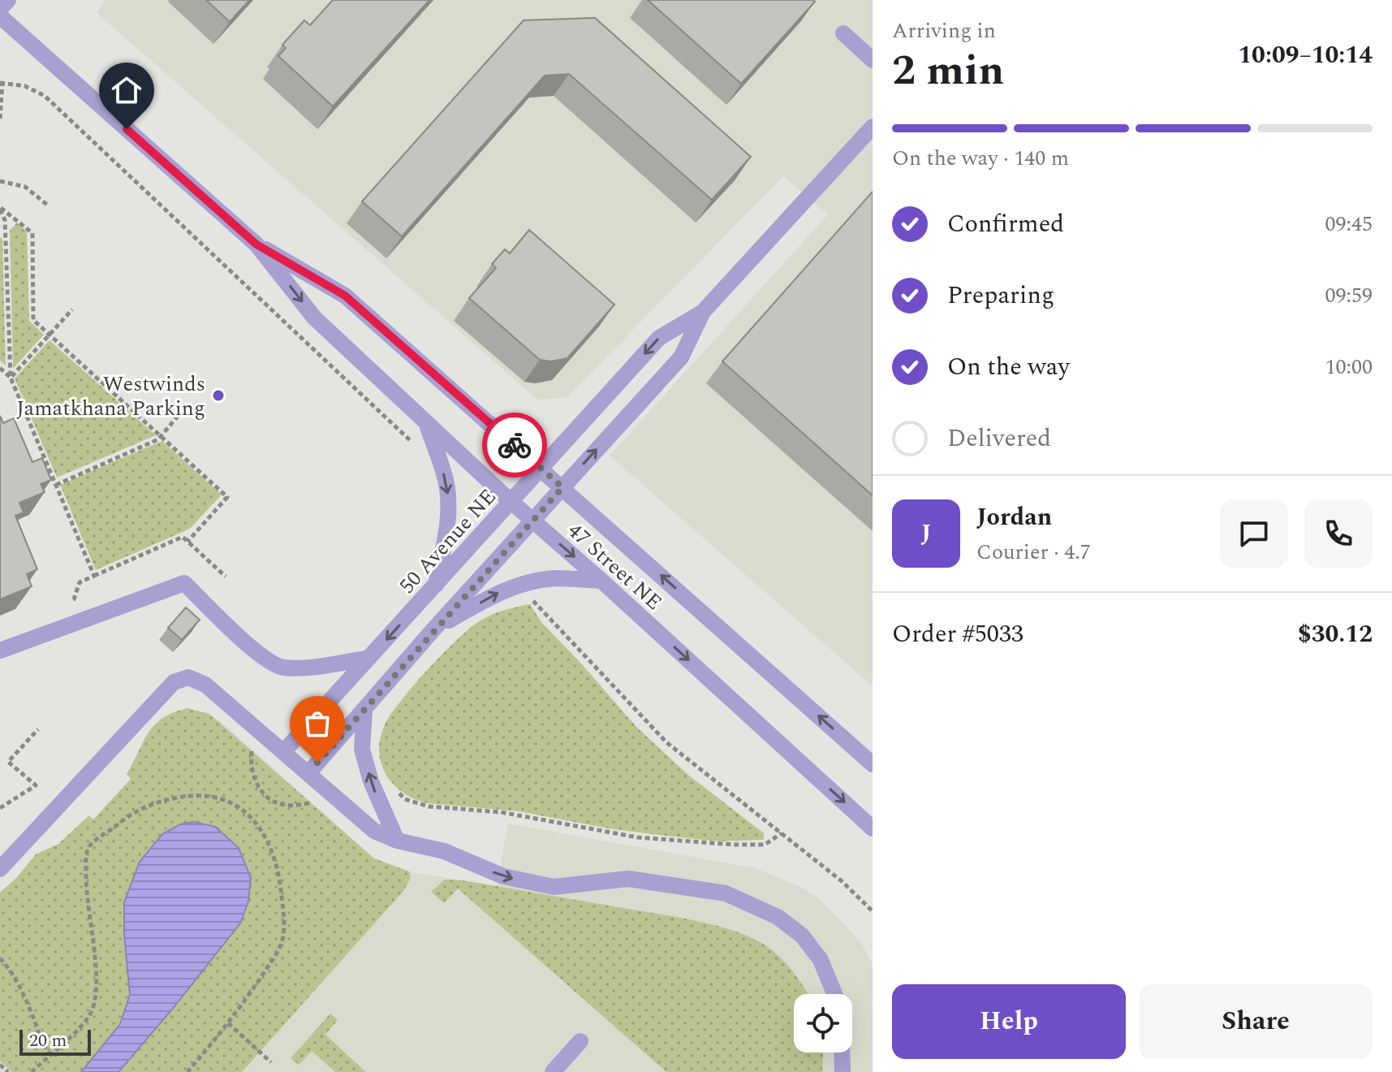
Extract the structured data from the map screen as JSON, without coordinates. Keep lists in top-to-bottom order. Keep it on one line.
{"streets":{"street":["50 Avenue NE","47 Street NE"]},"crossings":[["50 Avenue NE","47 Street NE"]],"places":["Westwinds Jamatkhana Parking"],"scale_bar":"20 m","page":{"heading":["2 min","Arriving in","10:09–10:14"],"panel":["Jordan","Courier · 4.7","Order #5033","$30.12"],"bar":"On the way · 140 m","list":[["Confirmed","09:45"],["Preparing","09:59"],["On the way","10:00"],"Delivered"],"round":"J","buttons":["Help","Share"],"scale":"20 m"}}
